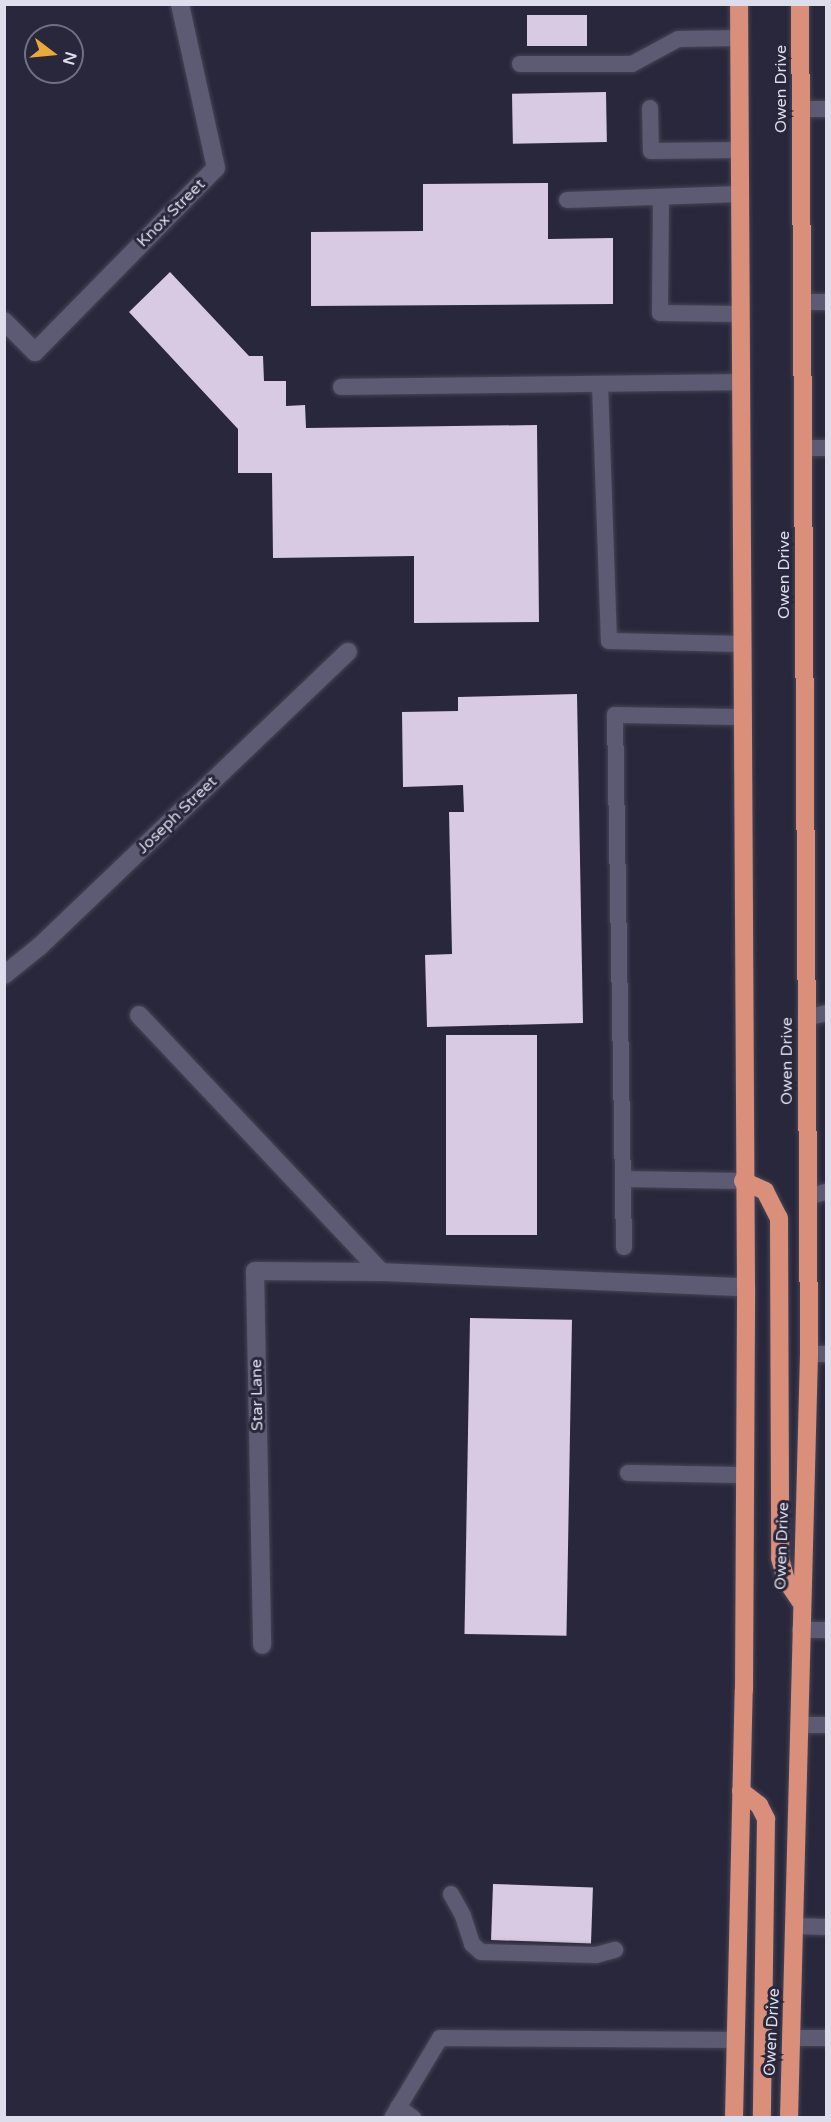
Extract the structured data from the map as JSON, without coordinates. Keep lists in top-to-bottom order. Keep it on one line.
{"streets":{"highway":["Owen Drive"],"street":["Knox Street","Joseph Street","Star Lane"]},"north":"right"}
